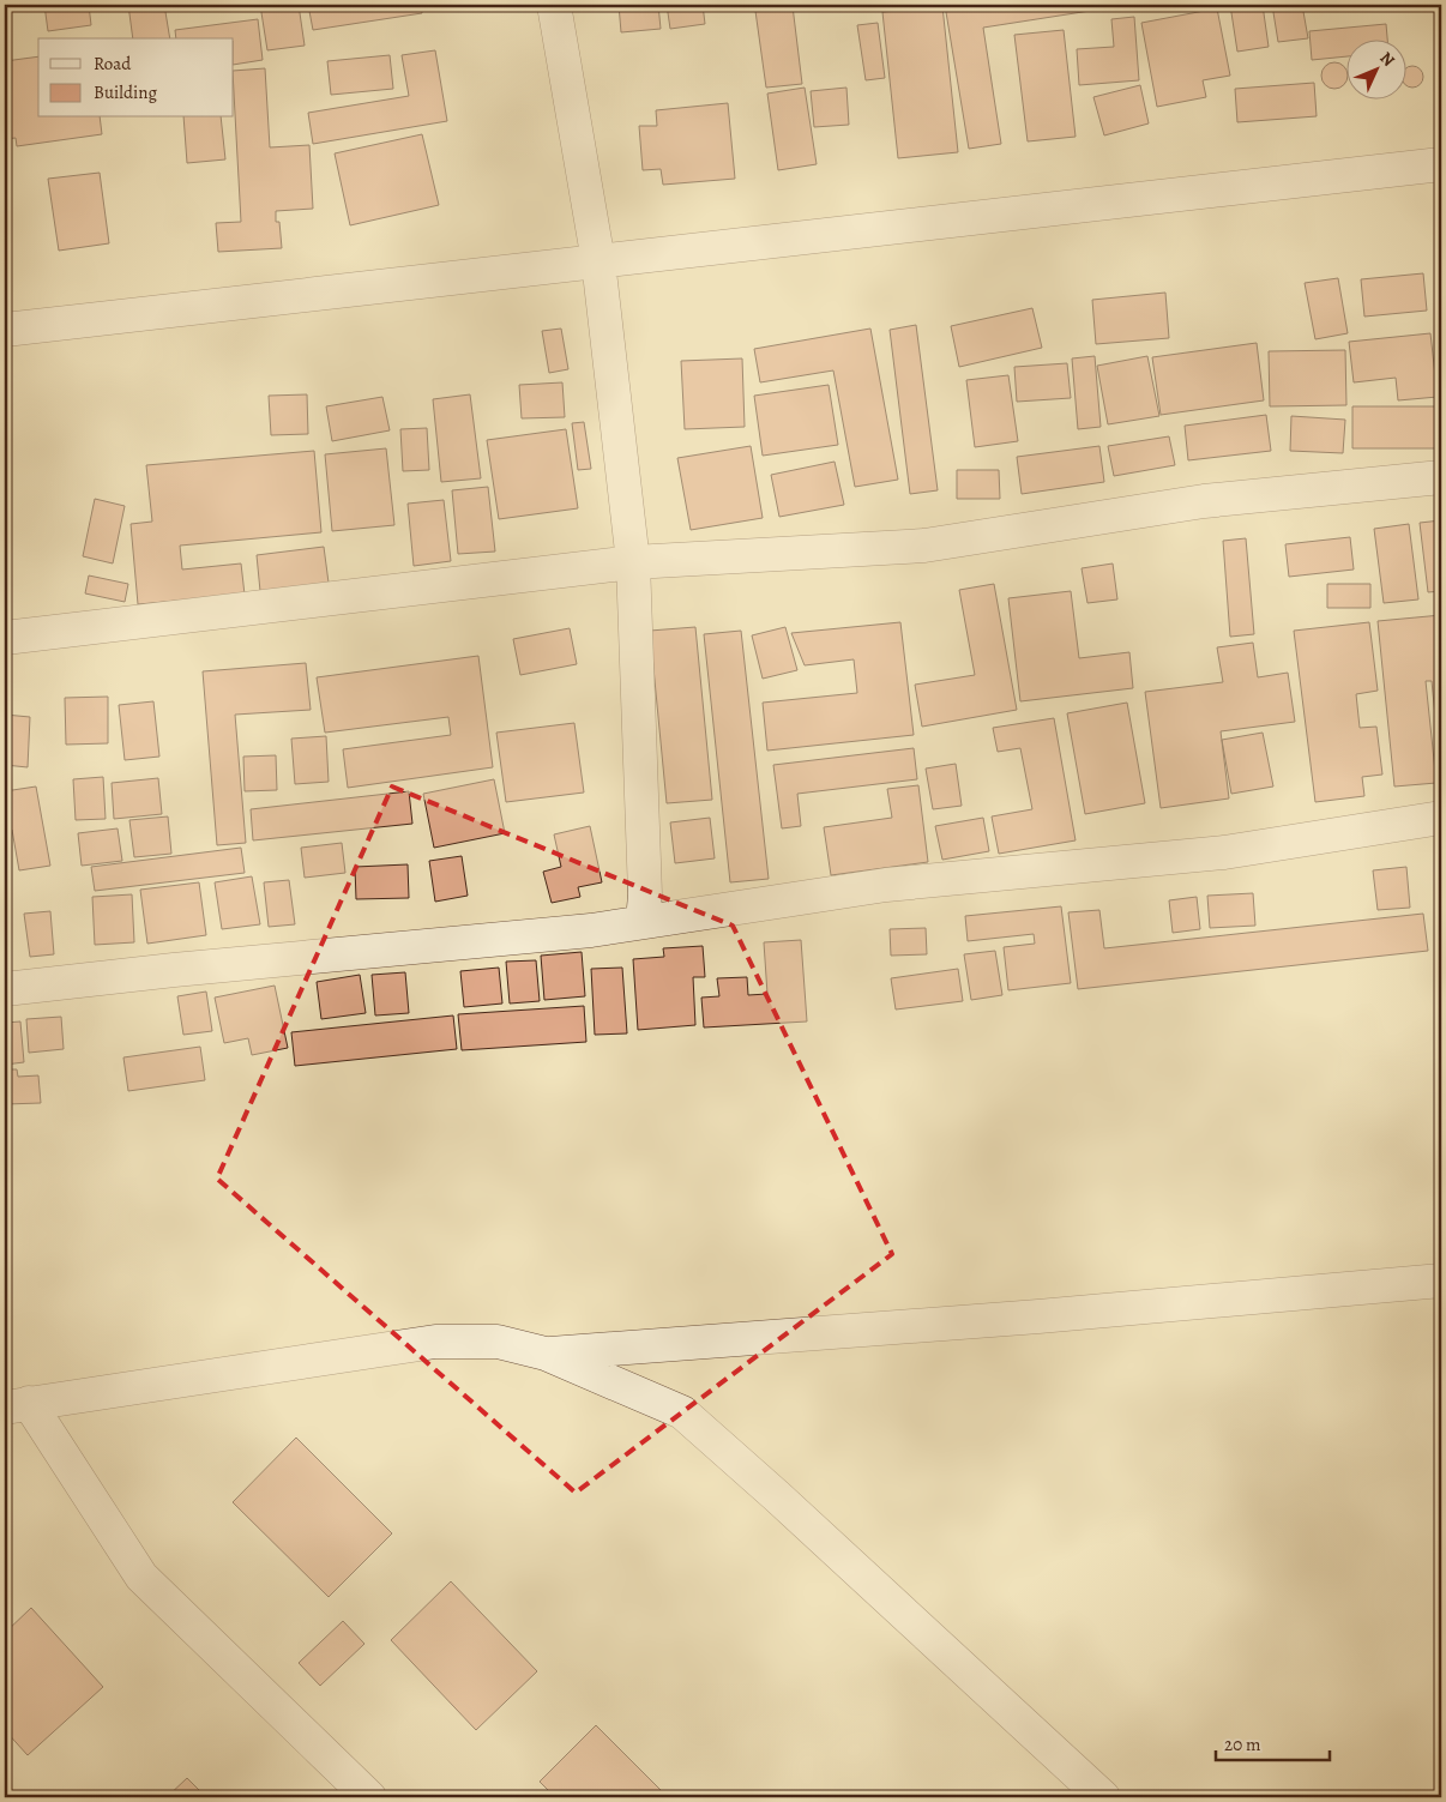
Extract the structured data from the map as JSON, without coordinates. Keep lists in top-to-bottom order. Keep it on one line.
{"legend":["Road","Building"],"scale_bar":"20 m","north":"top right"}
